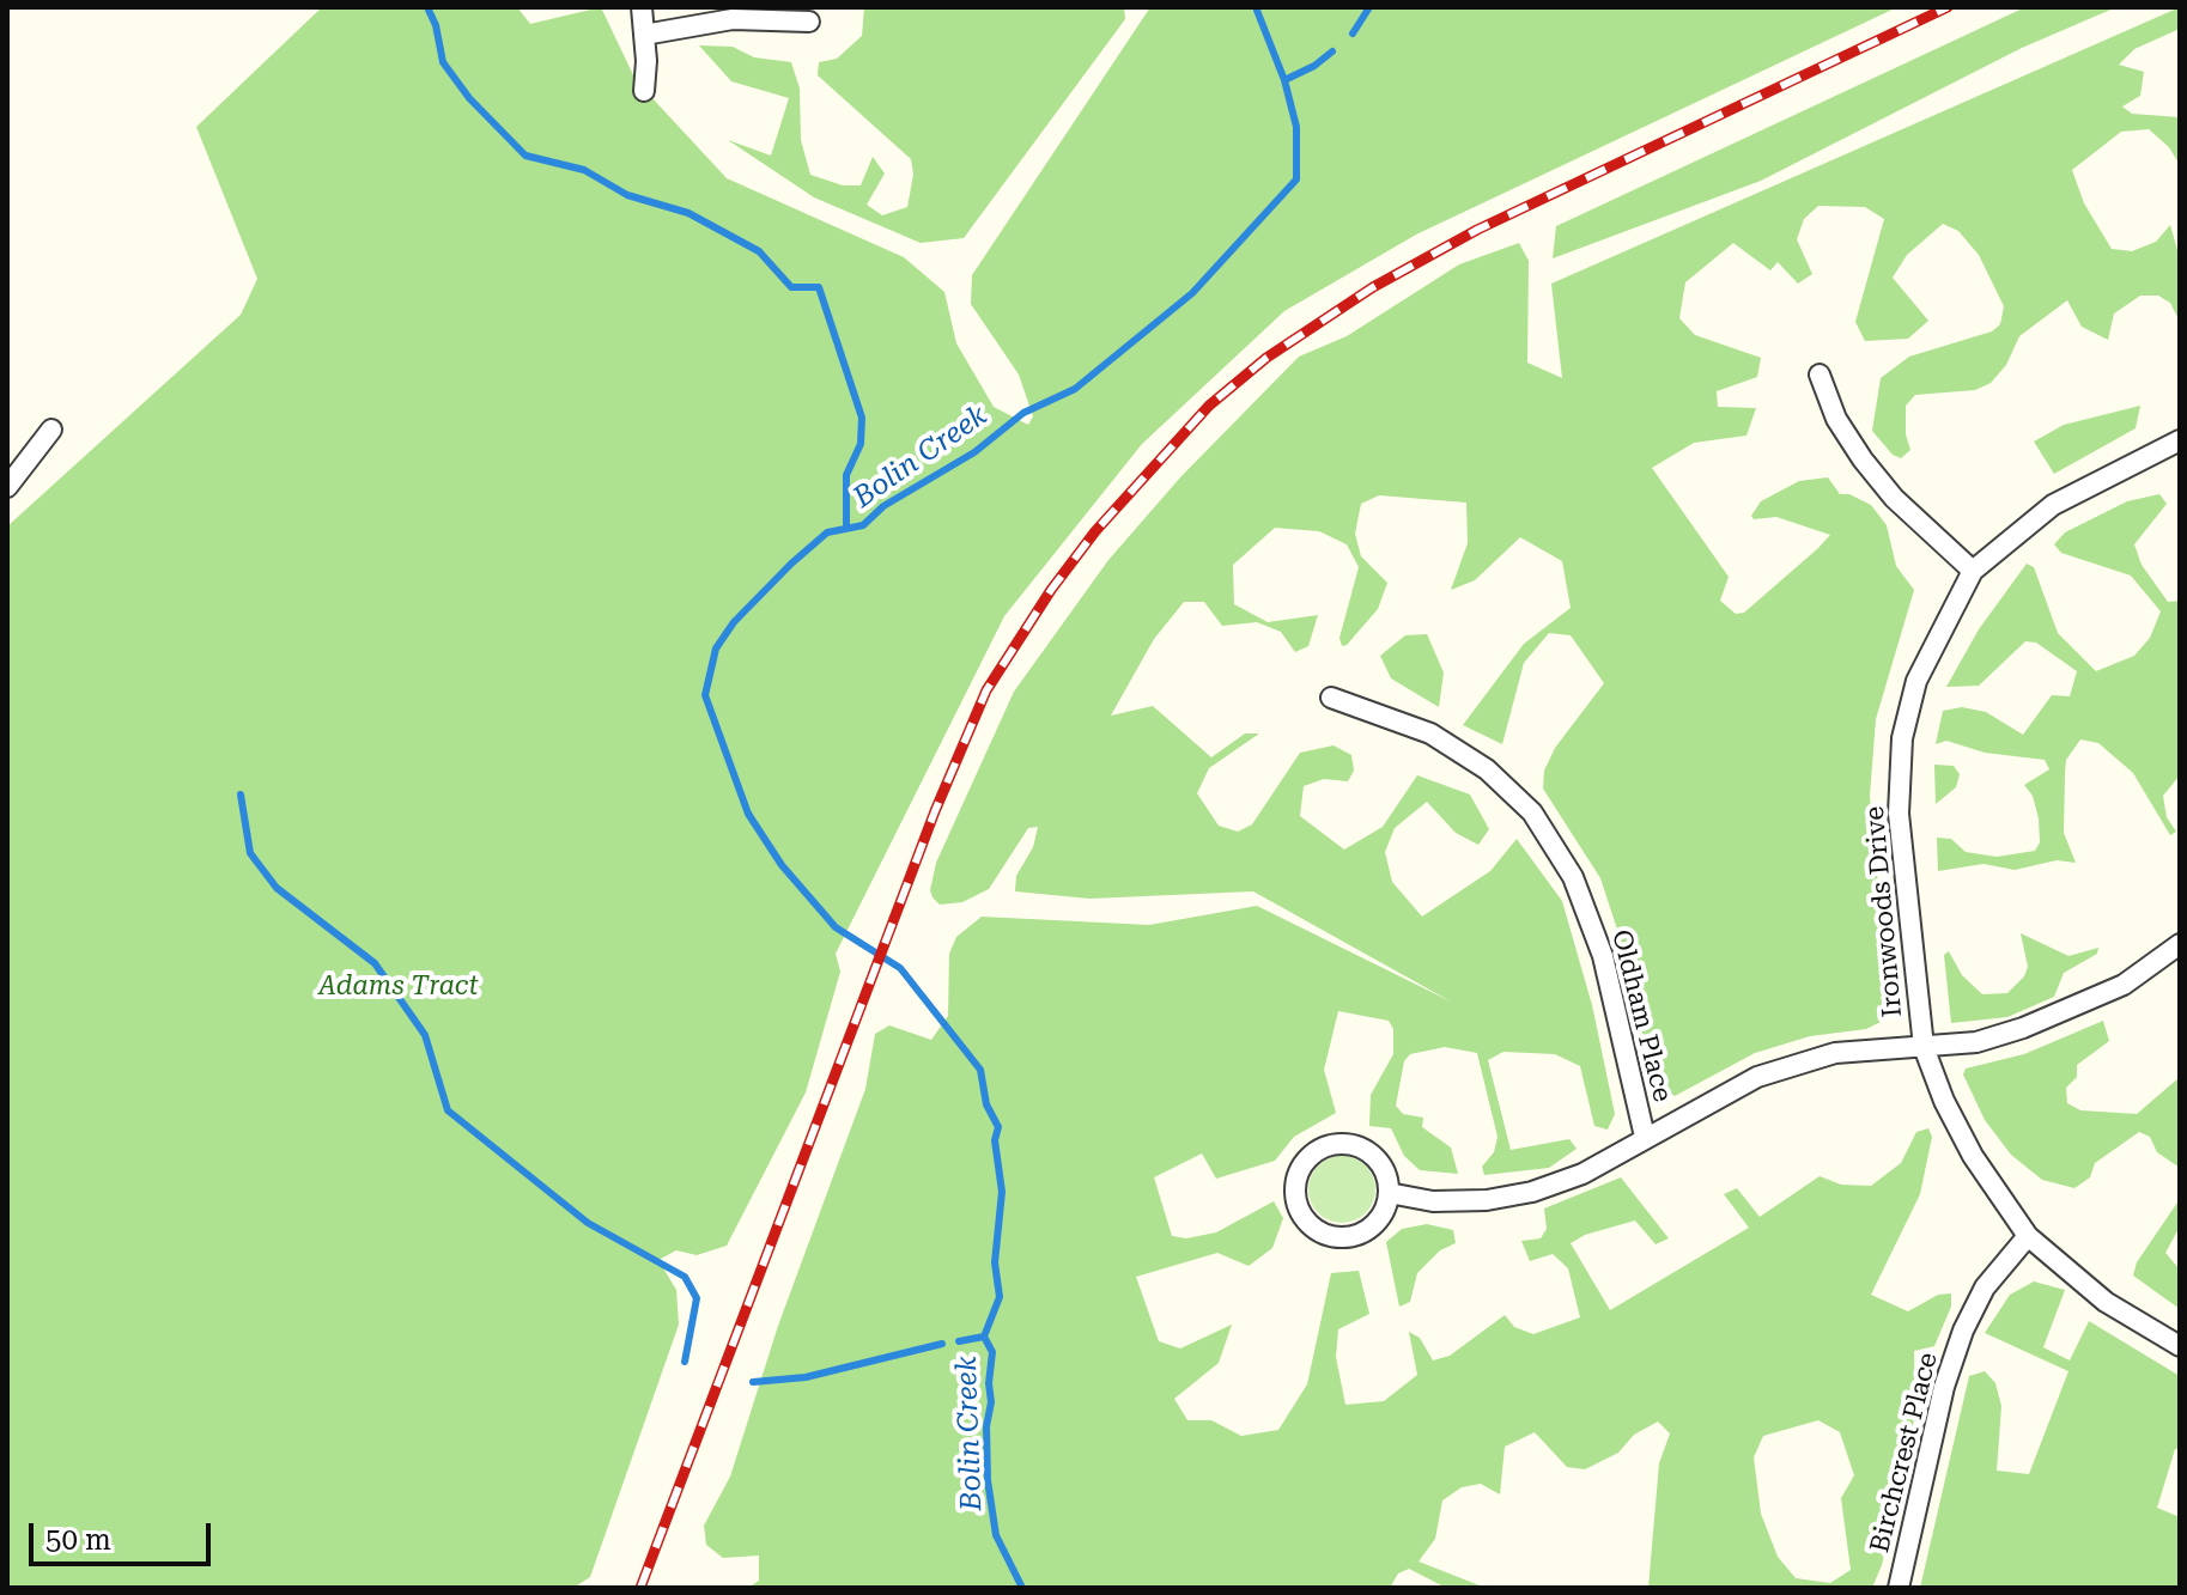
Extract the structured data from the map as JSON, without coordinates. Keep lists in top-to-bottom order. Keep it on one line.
{"streets":{"street":["Ironwoods Drive","Oldham Place","Birchcrest Place"]},"crossings":[["Ironwoods Drive","Birchcrest Place"]],"water":["Bolin Creek"],"parks":["Adams Tract"],"scale_bar":"50 m"}
